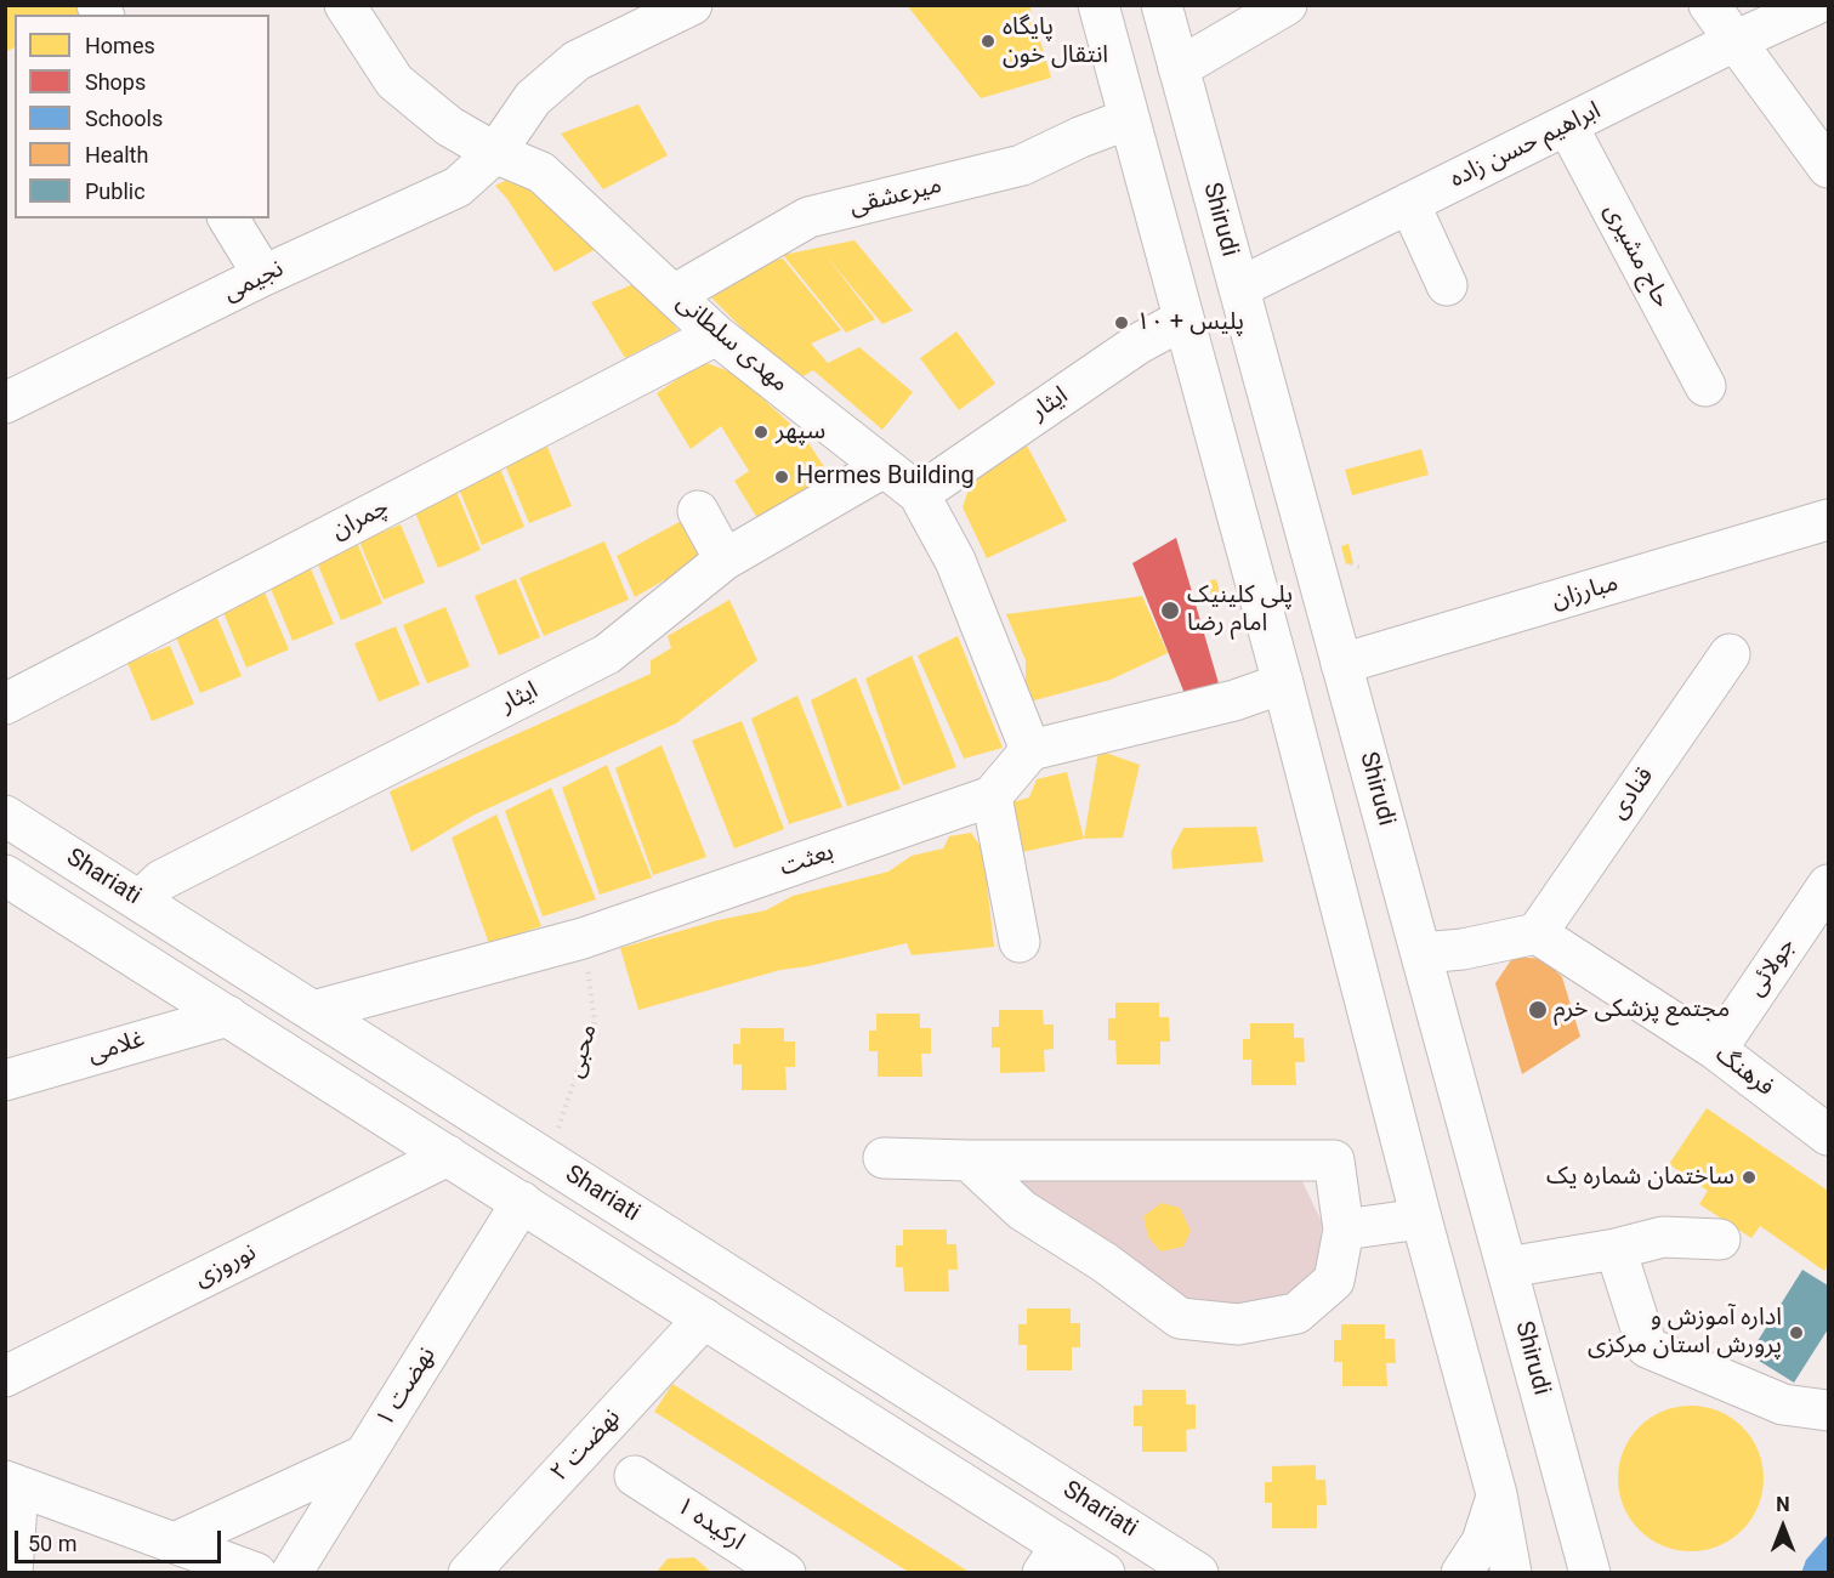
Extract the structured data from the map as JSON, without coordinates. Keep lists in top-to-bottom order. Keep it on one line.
{"streets":{"street":["ابراهیم حسن زاده","میرعشقی","Shirudi","حاج مشیری","نجیمی","مهدی سلطانی","ایثار","چمران","مبارزان","قنادی","بعثت","Shariati","جولائی","غلامی","فرهنگ","نوروزی","نهضت ۱","نهضت ۲","ارکیده ۱"],"path":["محبی"]},"crossings":[["ابراهیم حسن زاده","Shirudi"],["ابراهیم حسن زاده","حاج مشیری"],["میرعشقی","مهدی سلطانی"],["Shirudi","مبارزان"],["نجیمی","مهدی سلطانی"],["مهدی سلطانی","ایثار"],["مهدی سلطانی","چمران"],["ایثار","Shariati"],["قنادی","فرهنگ"],["بعثت","Shariati"],["بعثت","محبی"],["Shariati","غلامی"],["Shariati","محبی"],["Shariati","نوروزی"],["Shariati","نهضت ۱"],["Shariati","نهضت ۲"],["جولائی","فرهنگ"]],"places":["پایگاه انتقال خون","پلیس + ۱۰","سپهر","Hermes Building","پلی کلینیک امام رضا","مجتمع پزشکی خرم","ساختمان شماره یک","اداره آموزش و پرورش استان مرکزی"],"legend":["Homes","Shops","Schools","Health","Public"],"scale_bar":"50 m","north":"top"}
